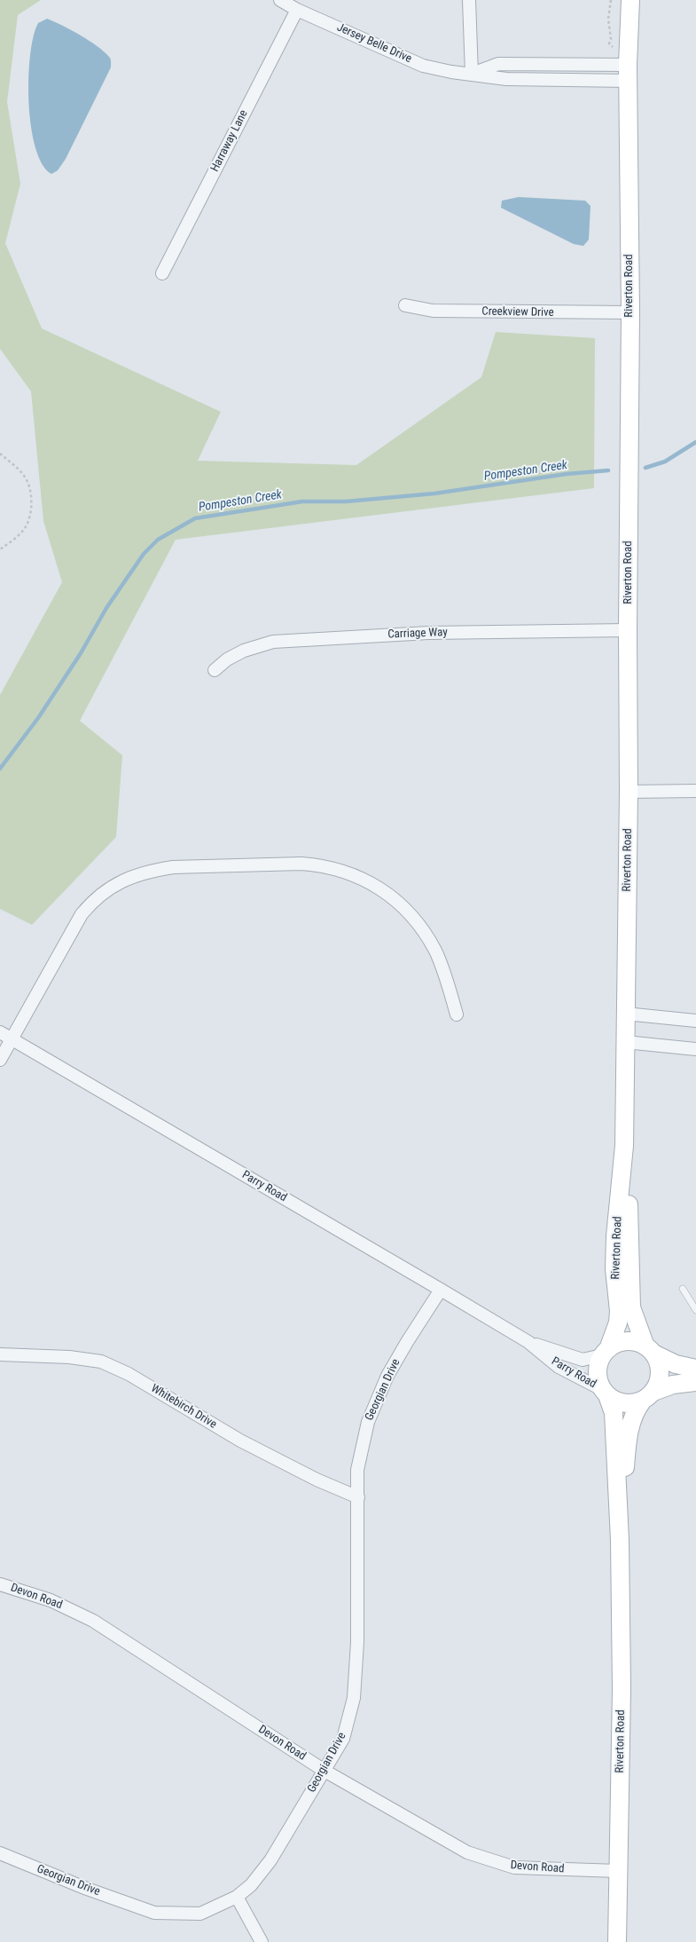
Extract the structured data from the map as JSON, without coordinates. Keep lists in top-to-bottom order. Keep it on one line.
{"streets":{"main road":["Riverton Road"],"street":["Jersey Belle Drive","Harraway Lane","Creekview Drive","Carriage Way","Parry Road","Georgian Drive","Whitebirch Drive","Devon Road"]},"crossings":[["Jersey Belle Drive","Harraway Lane"],["Jersey Belle Drive","Riverton Road"],["Riverton Road","Creekview Drive"],["Riverton Road","Carriage Way"],["Riverton Road","Parry Road"],["Riverton Road","Devon Road"],["Parry Road","Georgian Drive"],["Georgian Drive","Whitebirch Drive"],["Georgian Drive","Devon Road"]],"water":["Pompeston Creek"]}
